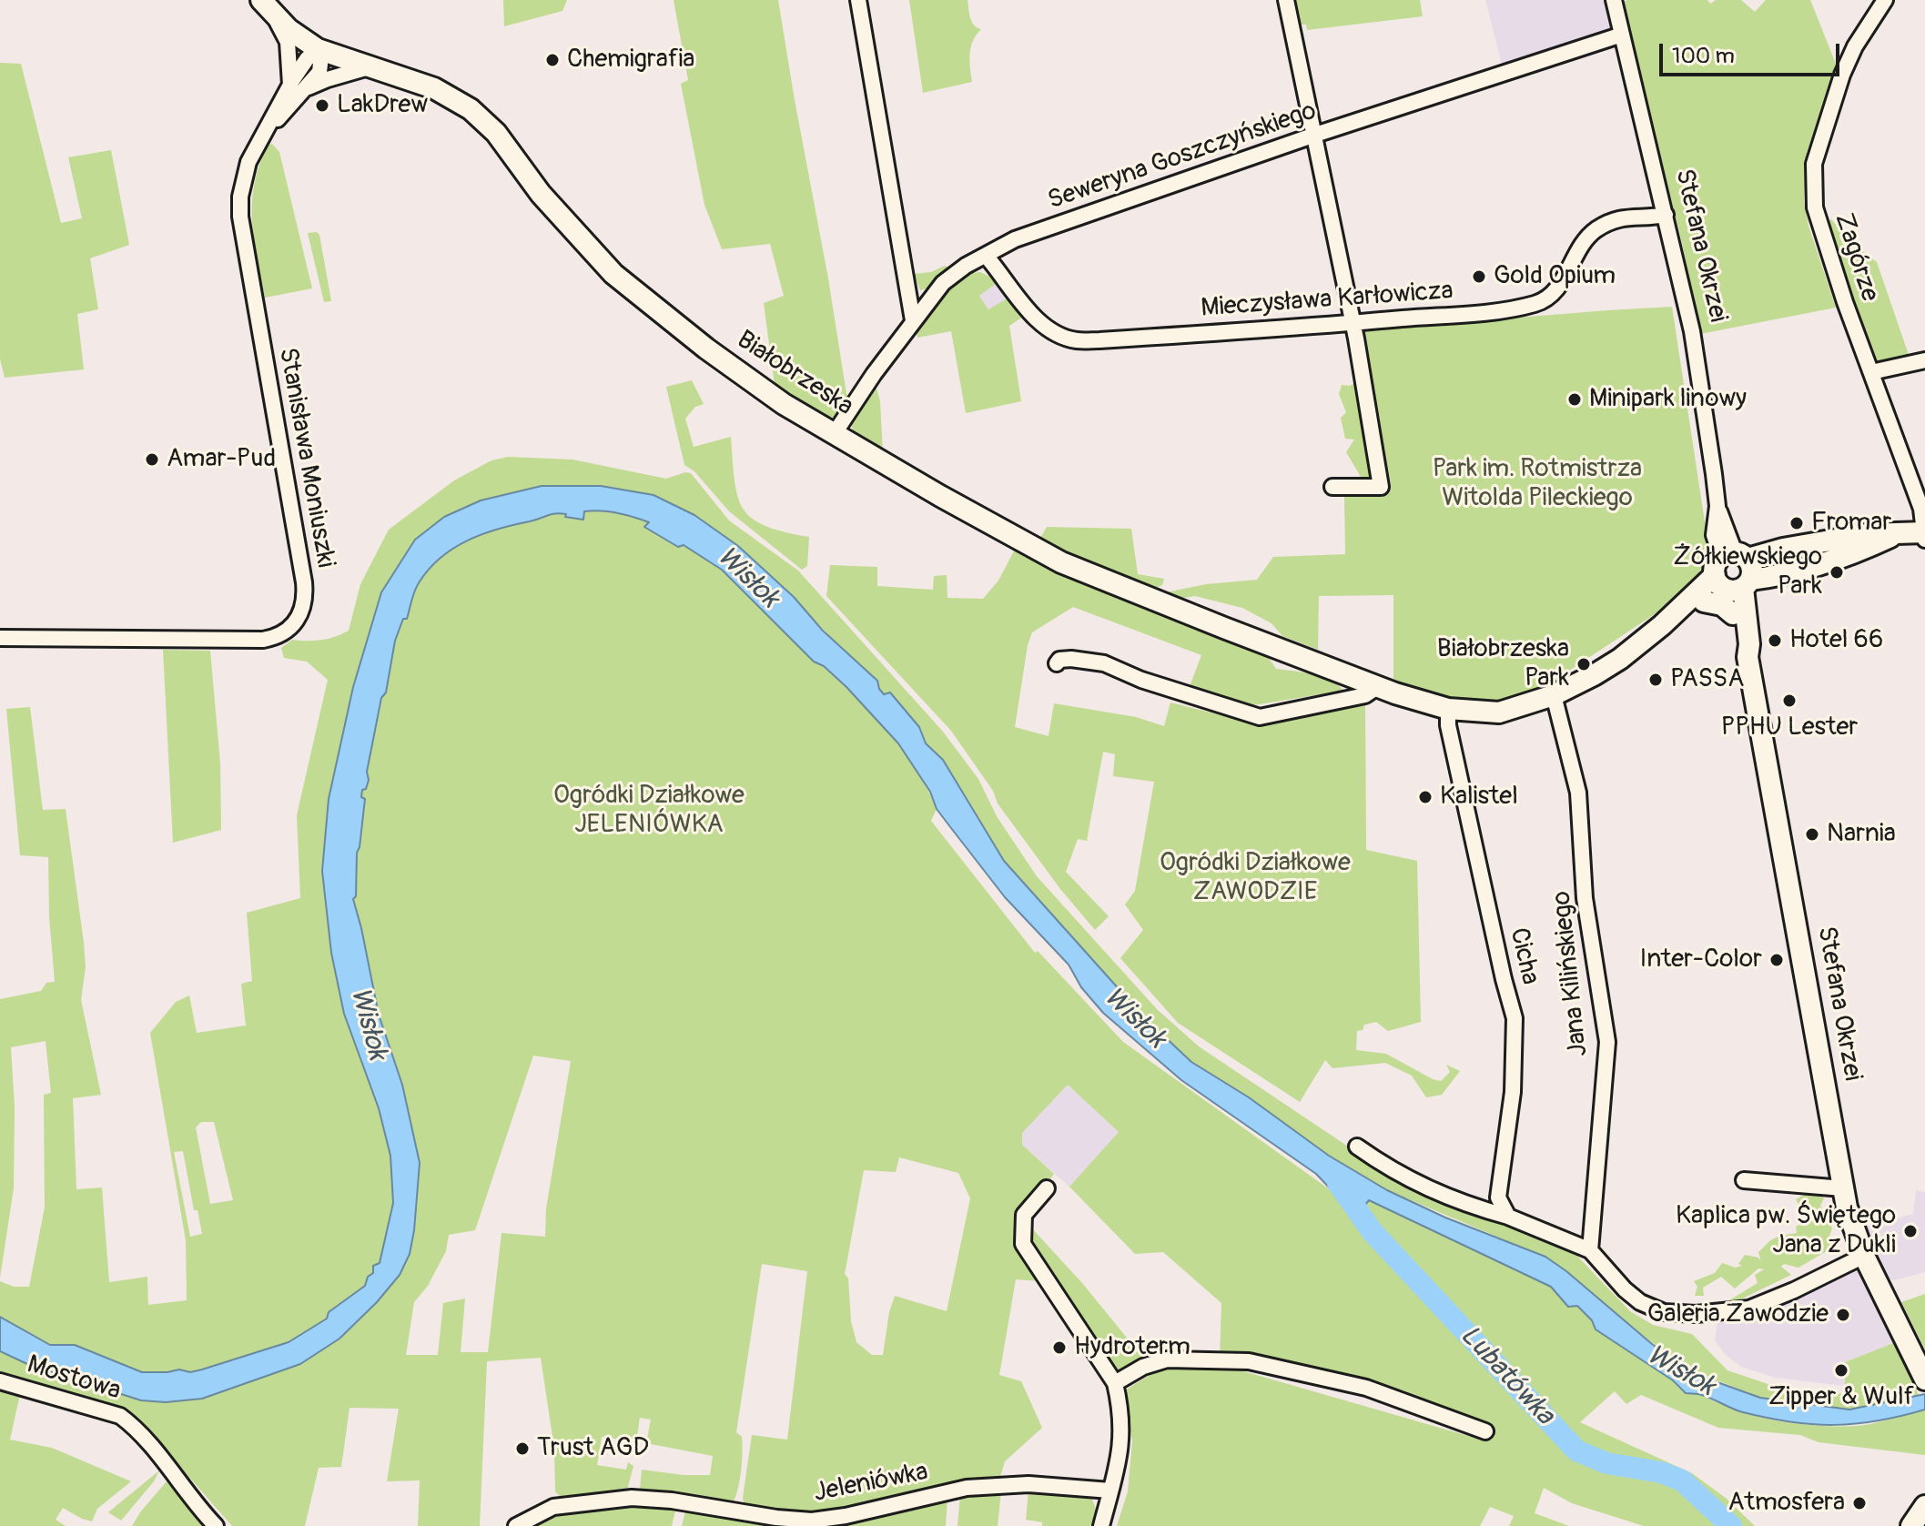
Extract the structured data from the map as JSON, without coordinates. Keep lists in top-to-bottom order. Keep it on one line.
{"streets":{"street":["Seweryna Goszczyńskiego","Stefana Okrzei","Zagórze","Mieczysława Karłowicza","Białobrzeska","Stanisława Moniuszki","Cicha","Jana Kilińskiego","Mostowa","Jeleniówka"]},"crossings":[["Seweryna Goszczyńskiego","Stefana Okrzei"],["Seweryna Goszczyńskiego","Mieczysława Karłowicza"],["Seweryna Goszczyńskiego","Białobrzeska"],["Stefana Okrzei","Mieczysława Karłowicza"],["Stefana Okrzei","Białobrzeska"],["Białobrzeska","Stanisława Moniuszki"],["Białobrzeska","Cicha"],["Białobrzeska","Jana Kilińskiego"]],"water":["Wisłok","Lubatówka"],"parks":["Park im. Rotmistrza Witolda Pileckiego","Ogródki Działkowe JELENIÓWKA","Ogródki Działkowe ZAWODZIE"],"places":["Chemigrafia","LakDrew","Gold Opium","Minipark linowy","Amar-Pud","Fromar","Żółkiewskiego Park","Hotel 66","Białobrzeska Park","PASSA","PPHU Lester","Kalistel","Narnia","Inter-Color","Kaplica pw. Świętego Jana z Dukli","Galeria Zawodzie","Hydroterm","Zipper & Wulf","Trust AGD","Atmosfera"],"scale_bar":"100 m"}
